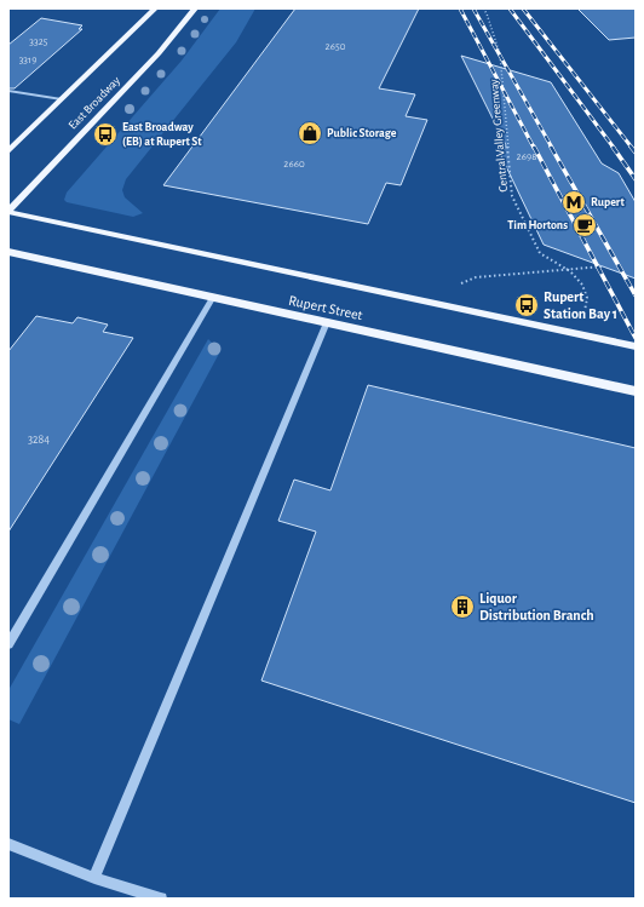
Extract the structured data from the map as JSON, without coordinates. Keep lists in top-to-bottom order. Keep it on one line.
{"streets":{"main road":["East Broadway","Rupert Street"],"path":["Central Valley Greenway"]},"crossings":[["East Broadway","Rupert Street"]],"places":{"shop":["Public Storage"],"bus stop":["East Broadway (EB) at Rupert St","Rupert Station Bay 1"],"metro station":["Rupert"],"cafe":["Tim Hortons"],"building":["Liquor Distribution Branch"]},"house_numbers":["3325","2650","3319","2698","2660","3284"]}
